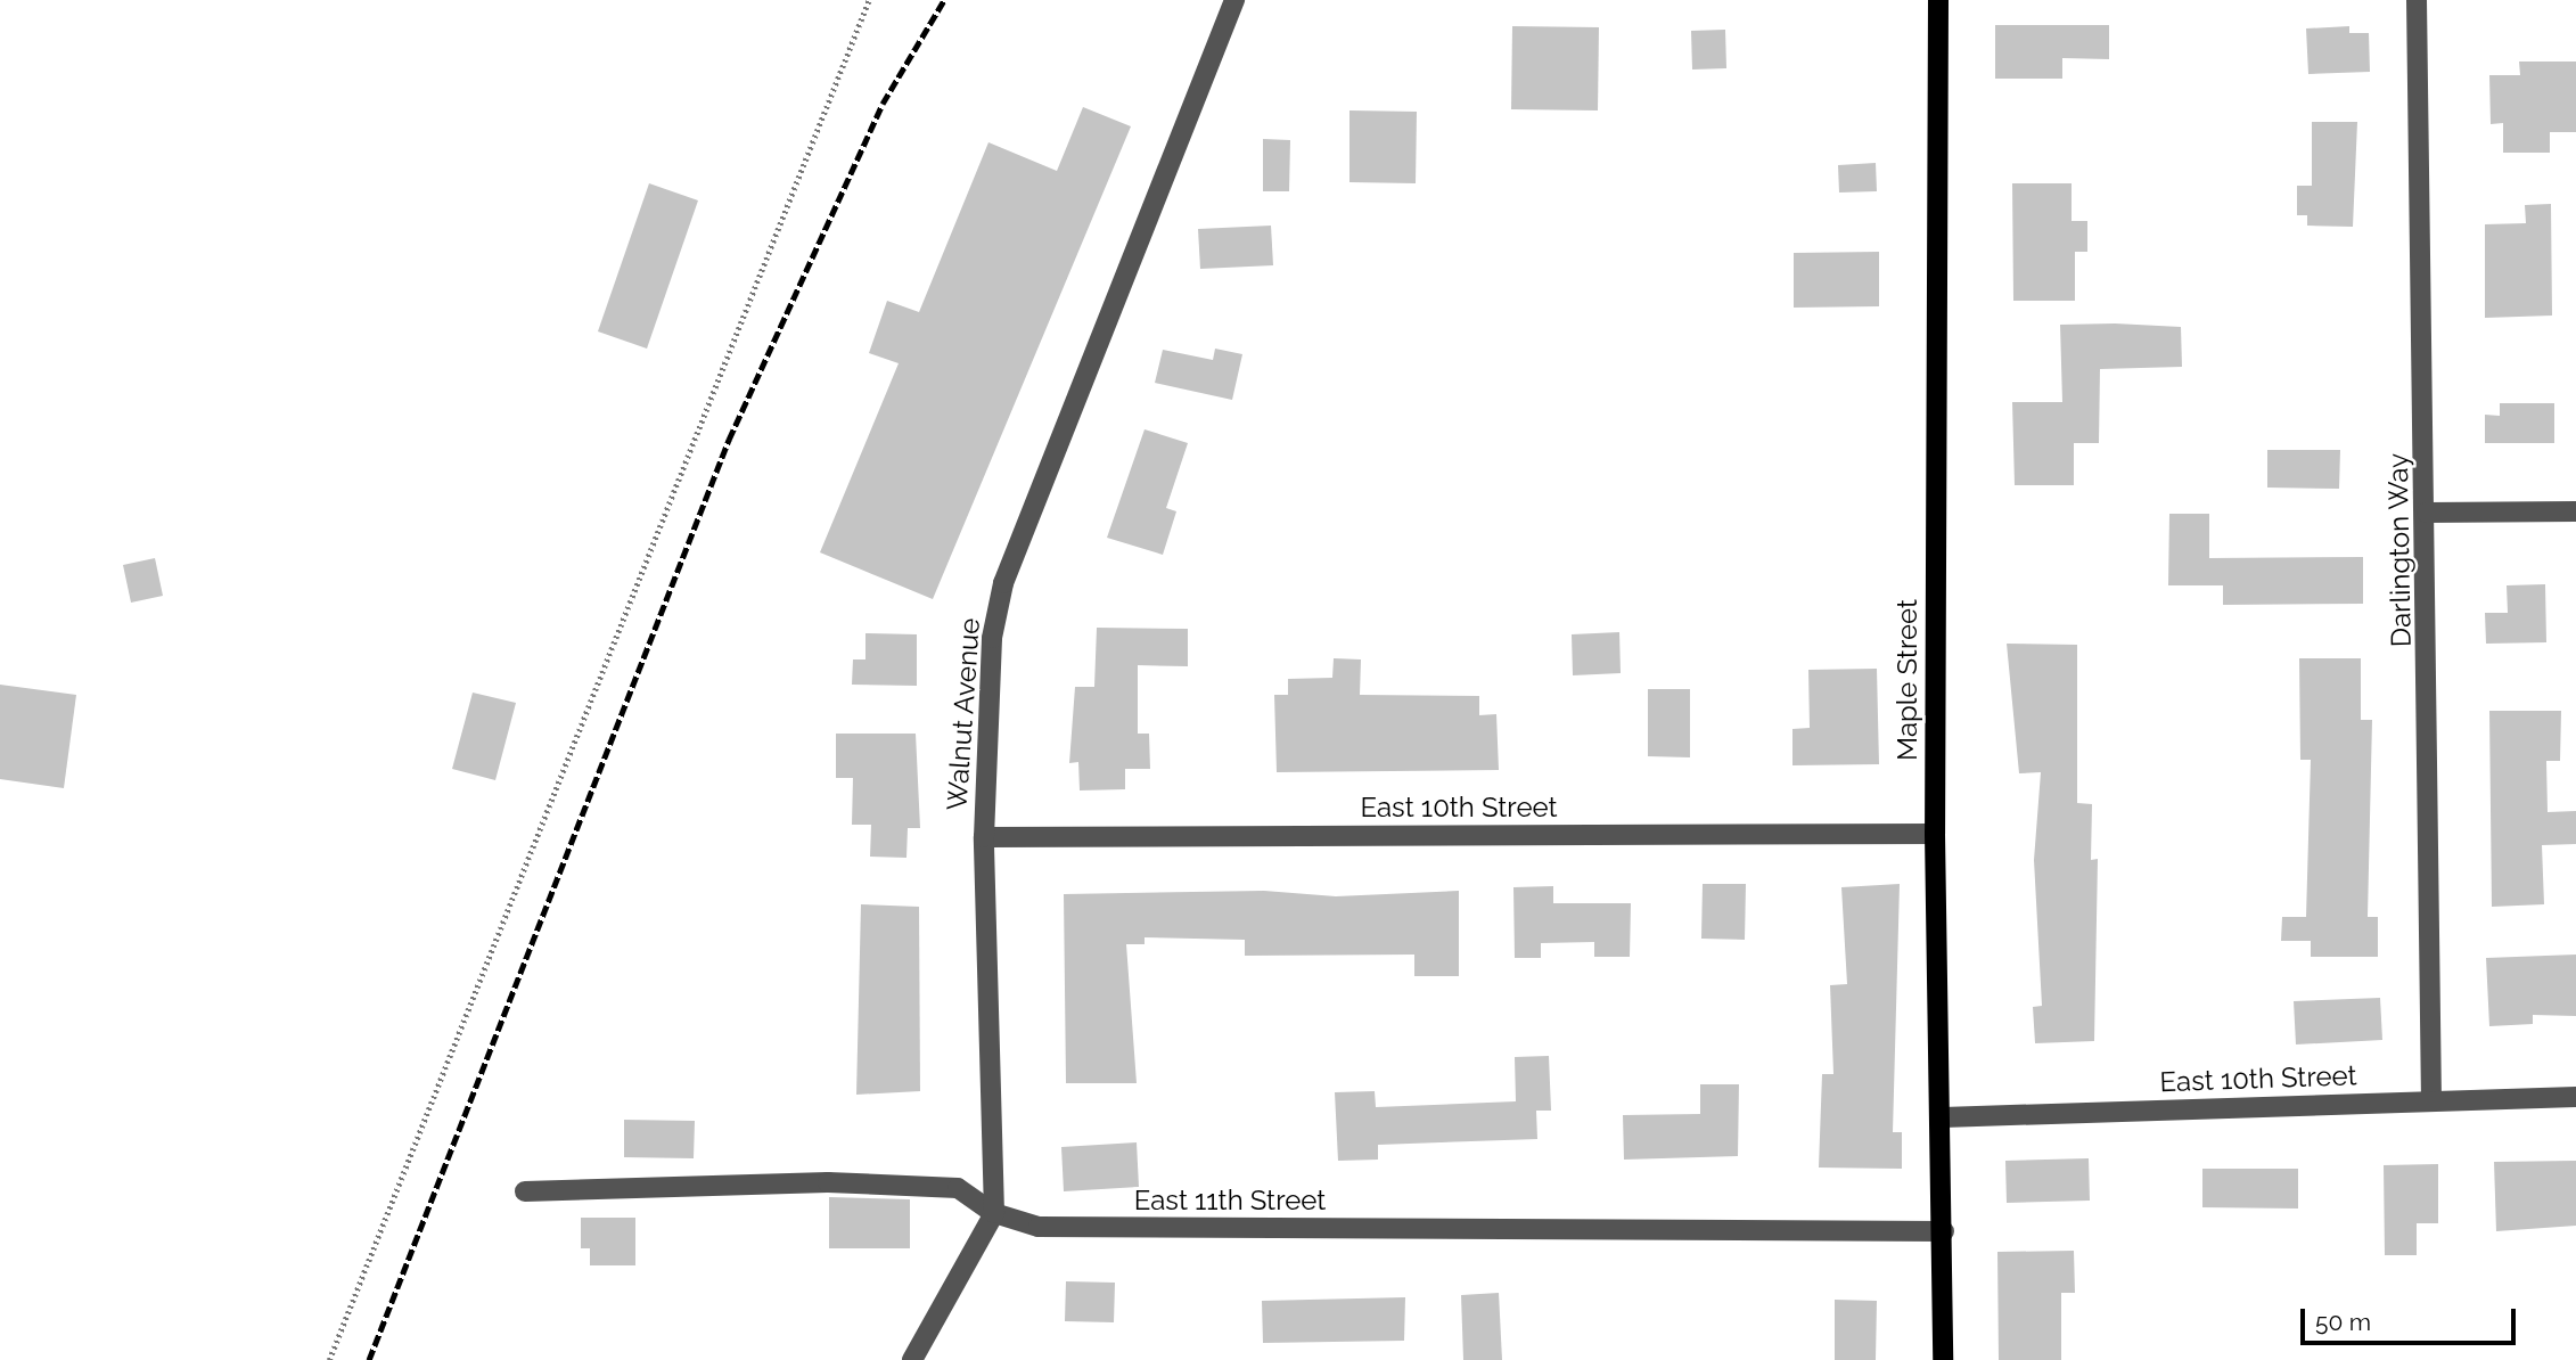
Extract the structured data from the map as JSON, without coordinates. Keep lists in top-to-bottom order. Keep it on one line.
{"streets":{"main road":["Maple Street"],"street":["Darlington Way","Walnut Avenue","East 10th Street","East 11th Street"]},"crossings":[["Darlington Way","East 10th Street"],["Maple Street","East 10th Street"],["Maple Street","East 11th Street"],["Walnut Avenue","East 10th Street"],["Walnut Avenue","East 11th Street"]],"scale_bar":"50 m"}
